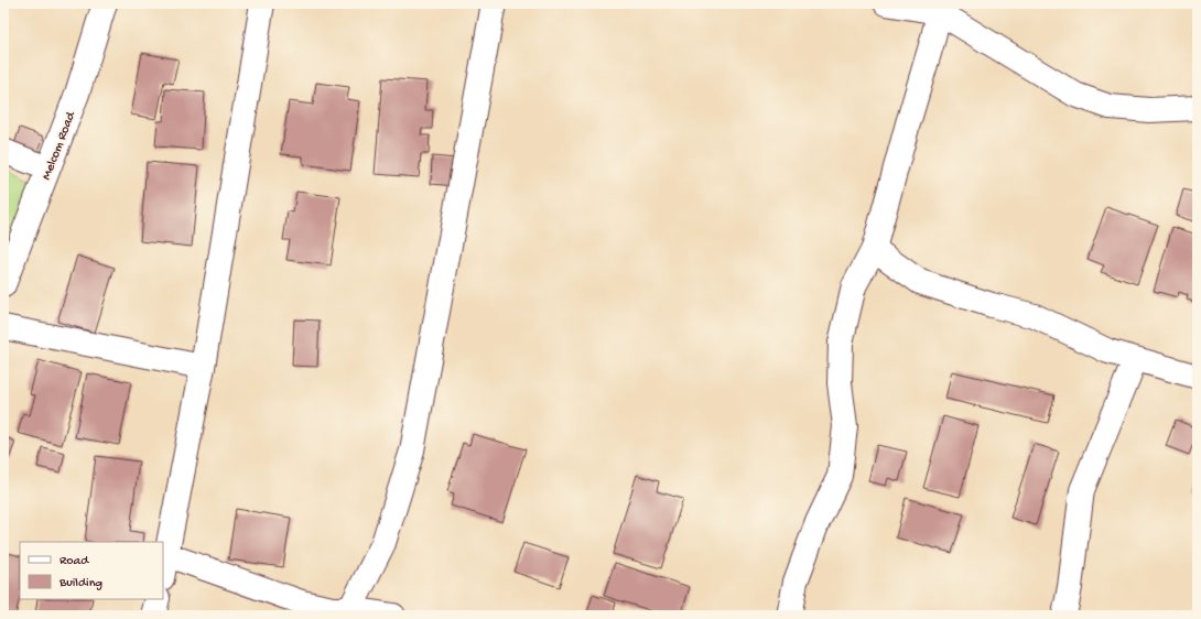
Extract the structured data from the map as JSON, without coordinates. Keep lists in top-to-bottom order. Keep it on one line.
{"streets":{"street":["Melcom Road"]},"legend":["Road","Building"]}
